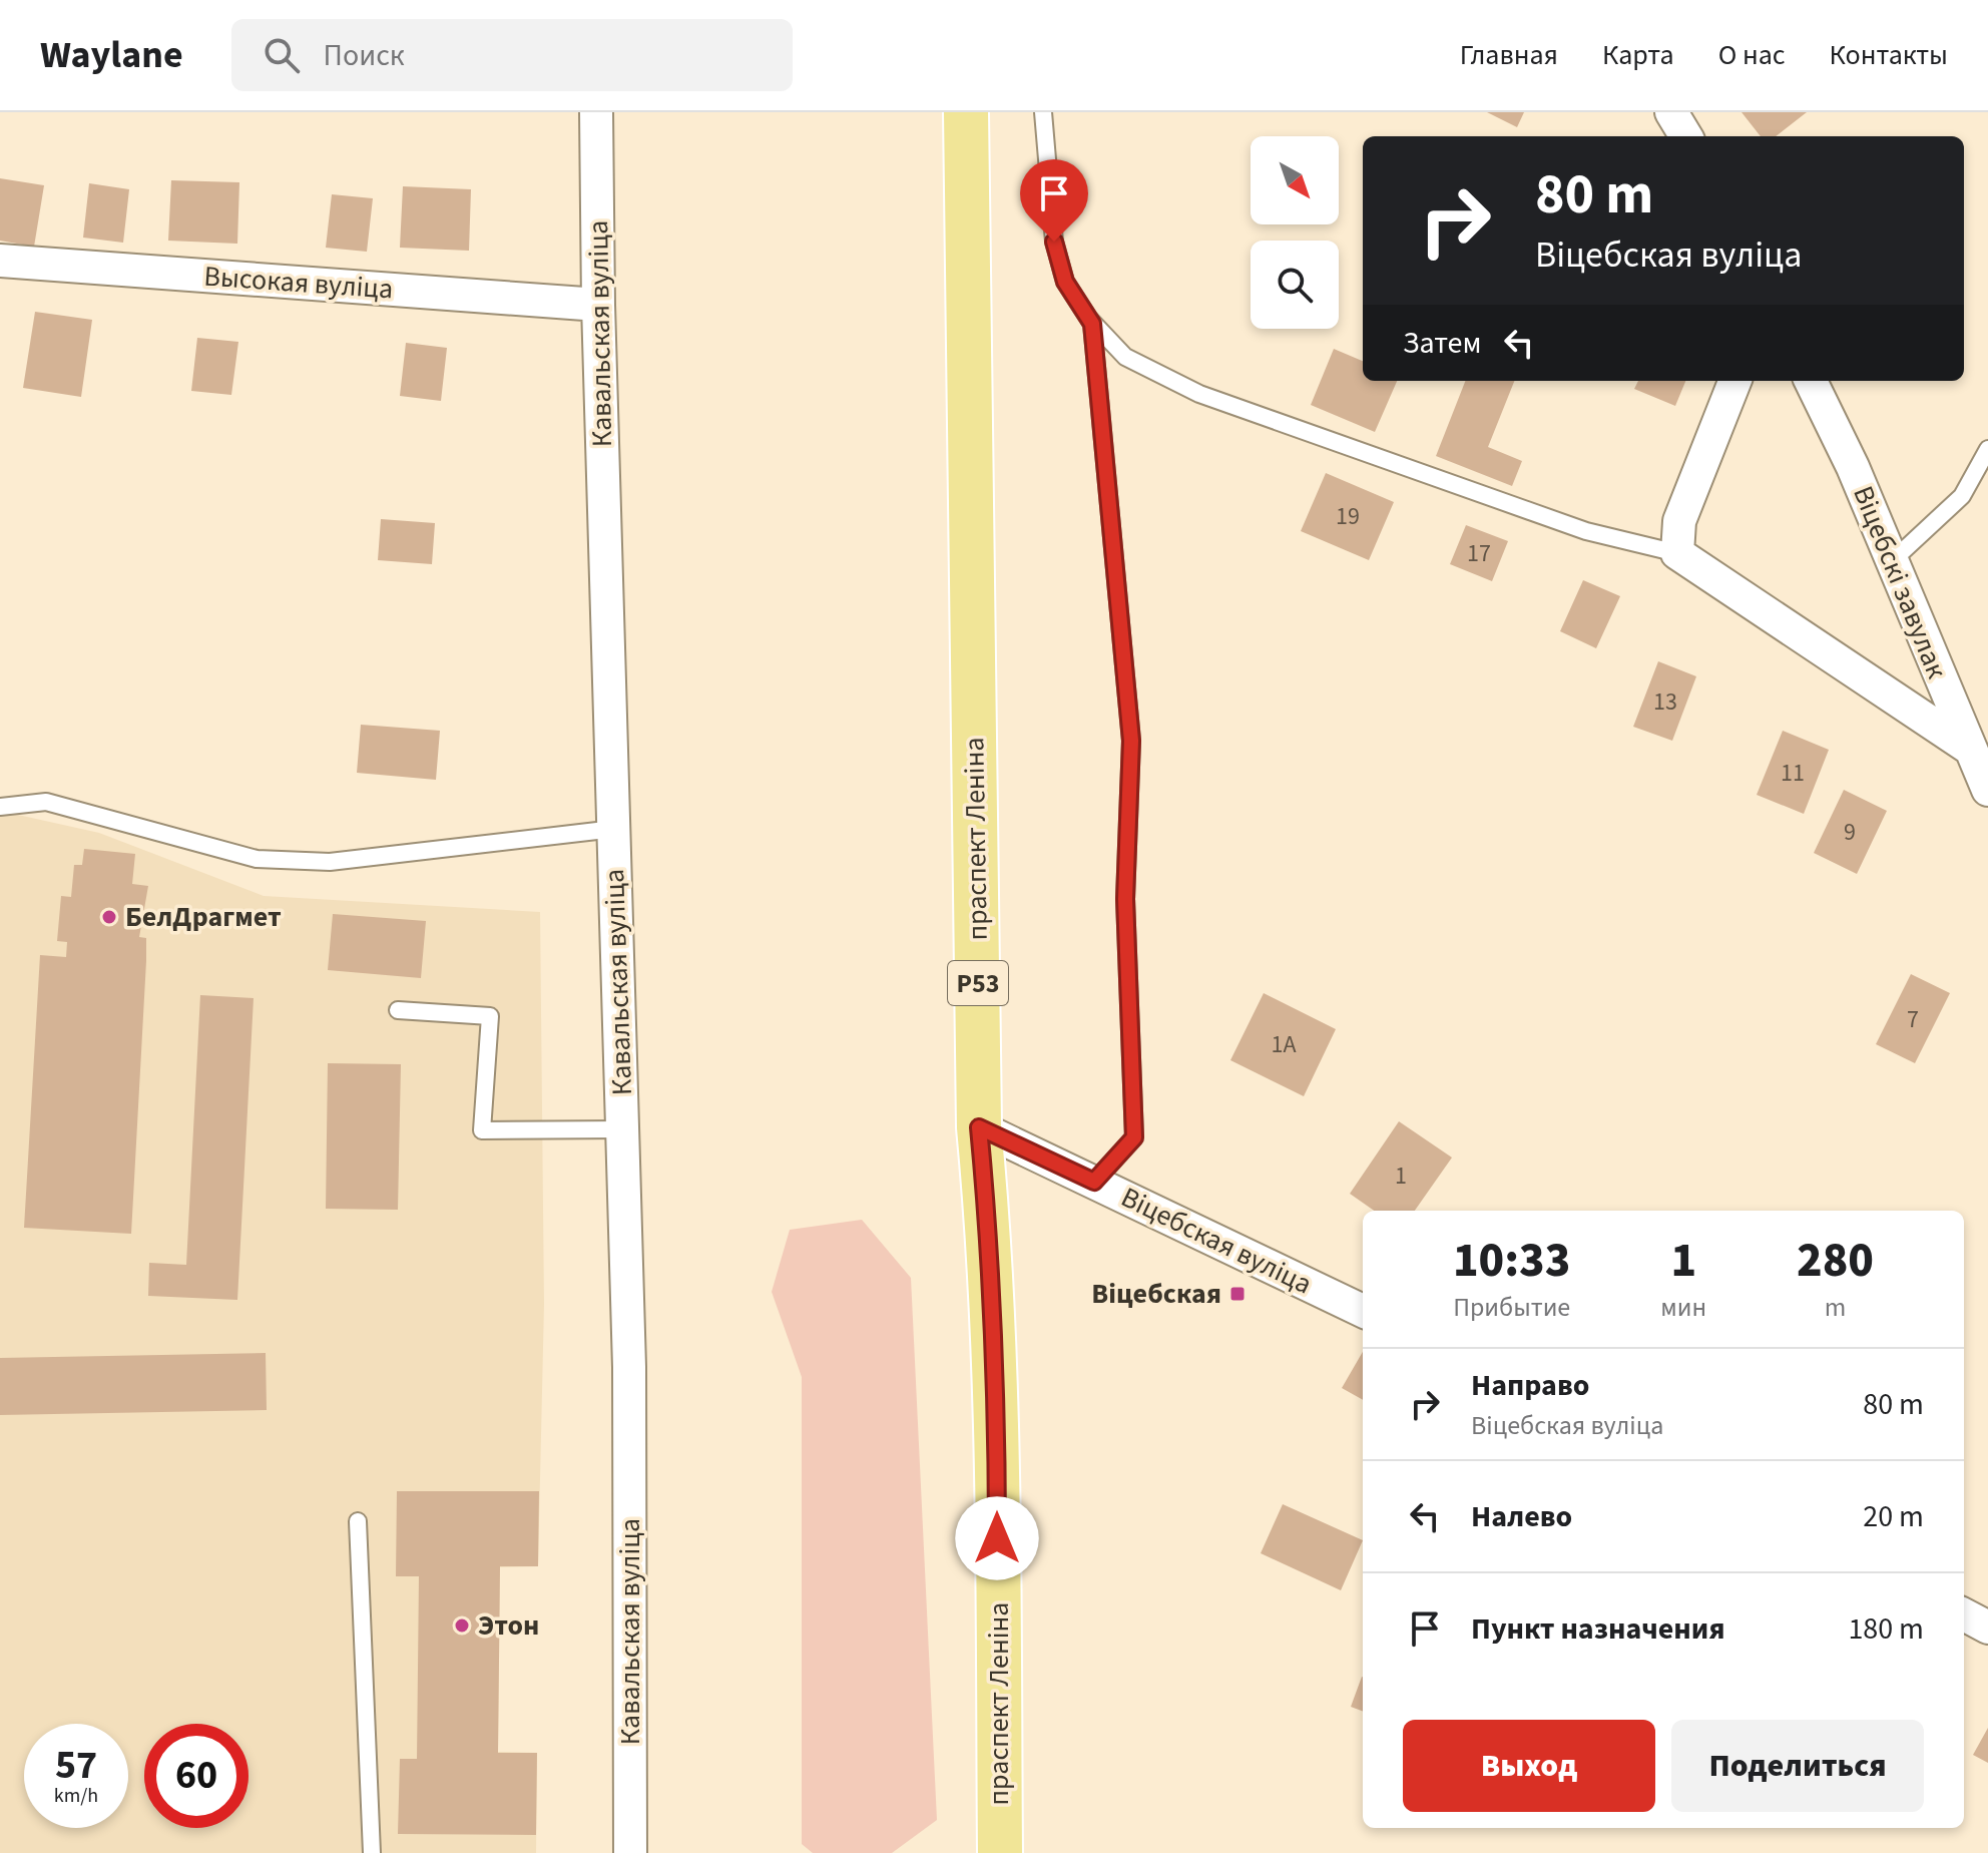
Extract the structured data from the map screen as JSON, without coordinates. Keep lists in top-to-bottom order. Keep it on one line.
{"streets":{"main road":["праспект Леніна","Р53"],"street":["Высокая вуліца","Кавальская вуліца","Віцебскі завулак","Віцебская вуліца"]},"crossings":[["Высокая вуліца","Кавальская вуліца"],["праспект Леніна","Віцебская вуліца"]],"places":{"other":["БелДрагмет","Этон"],"transit":["Віцебская"]},"house_numbers":["19","17","13","11","9","7","1А","1"],"north":"bottom right","page":{"header":"Waylane","search":"Поиск","nav":["Главная","Карта","О нас","Контакты"],"turn":["80 m","Віцебская вуліца"],"then":"Затем","eta":["10:33","Прибытие","1","мин","280","m"],"list":[{"name":"Направо","note":"Віцебская вуліца","value":"80 m"},{"name":"Налево","value":"20 m"},{"name":"Пункт назначения","value":"180 m"}],"buttons":["Выход","Поделиться"],"speed":"57 km/h","limit":"60"}}
